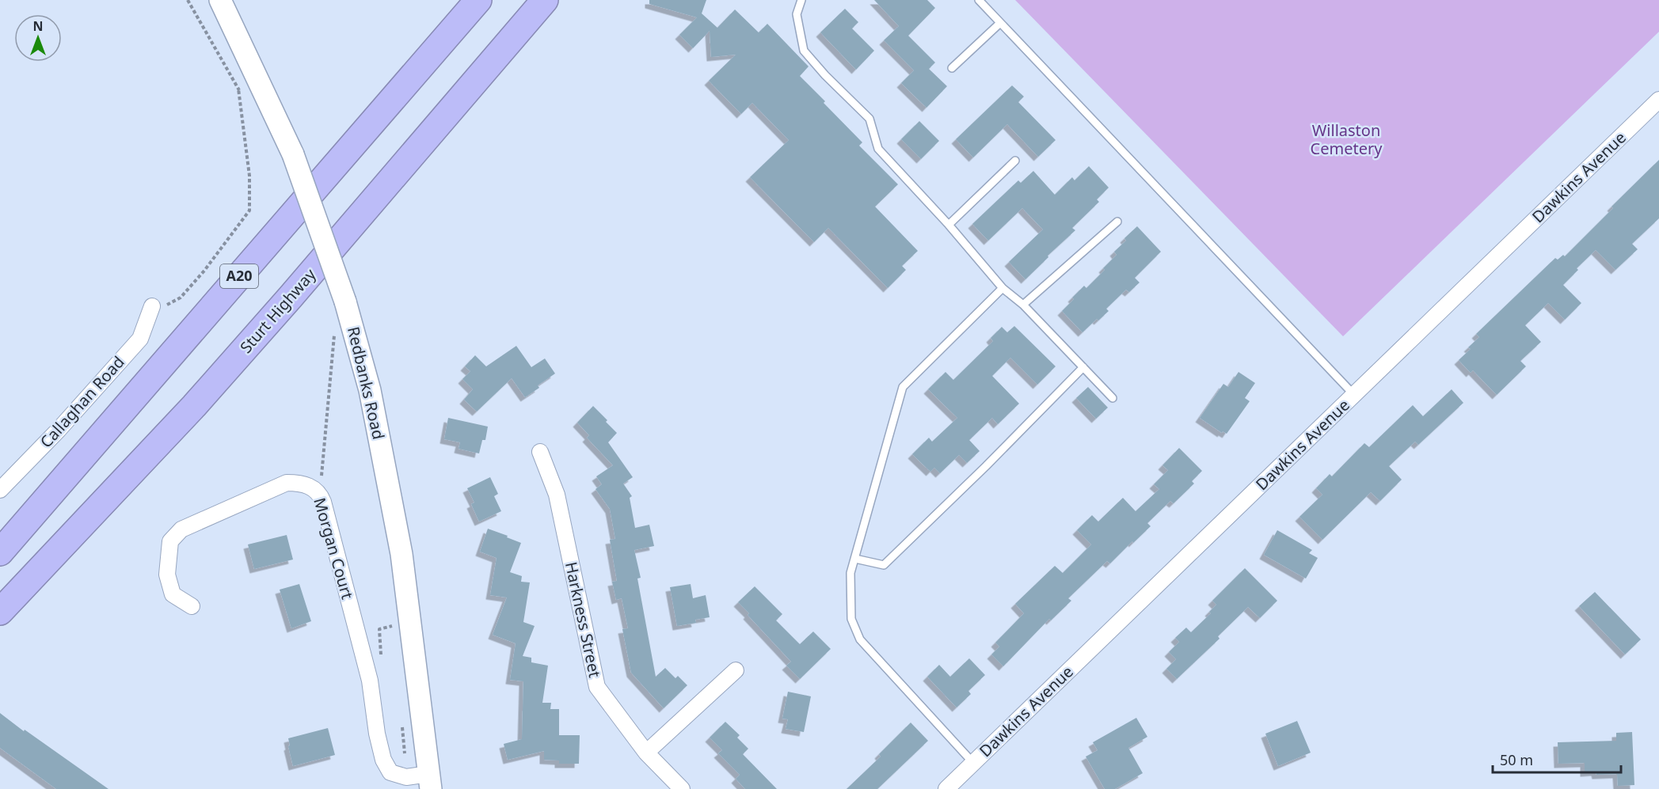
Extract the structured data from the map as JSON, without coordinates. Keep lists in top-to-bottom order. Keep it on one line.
{"streets":{"highway":["A20","Sturt Highway"],"main road":["Redbanks Road"],"street":["Dawkins Avenue","Callaghan Road","Morgan Court","Harkness Street"]},"crossings":[["Redbanks Road","Morgan Court"]],"parks":["Willaston Cemetery"],"scale_bar":"50 m","north":"top"}
